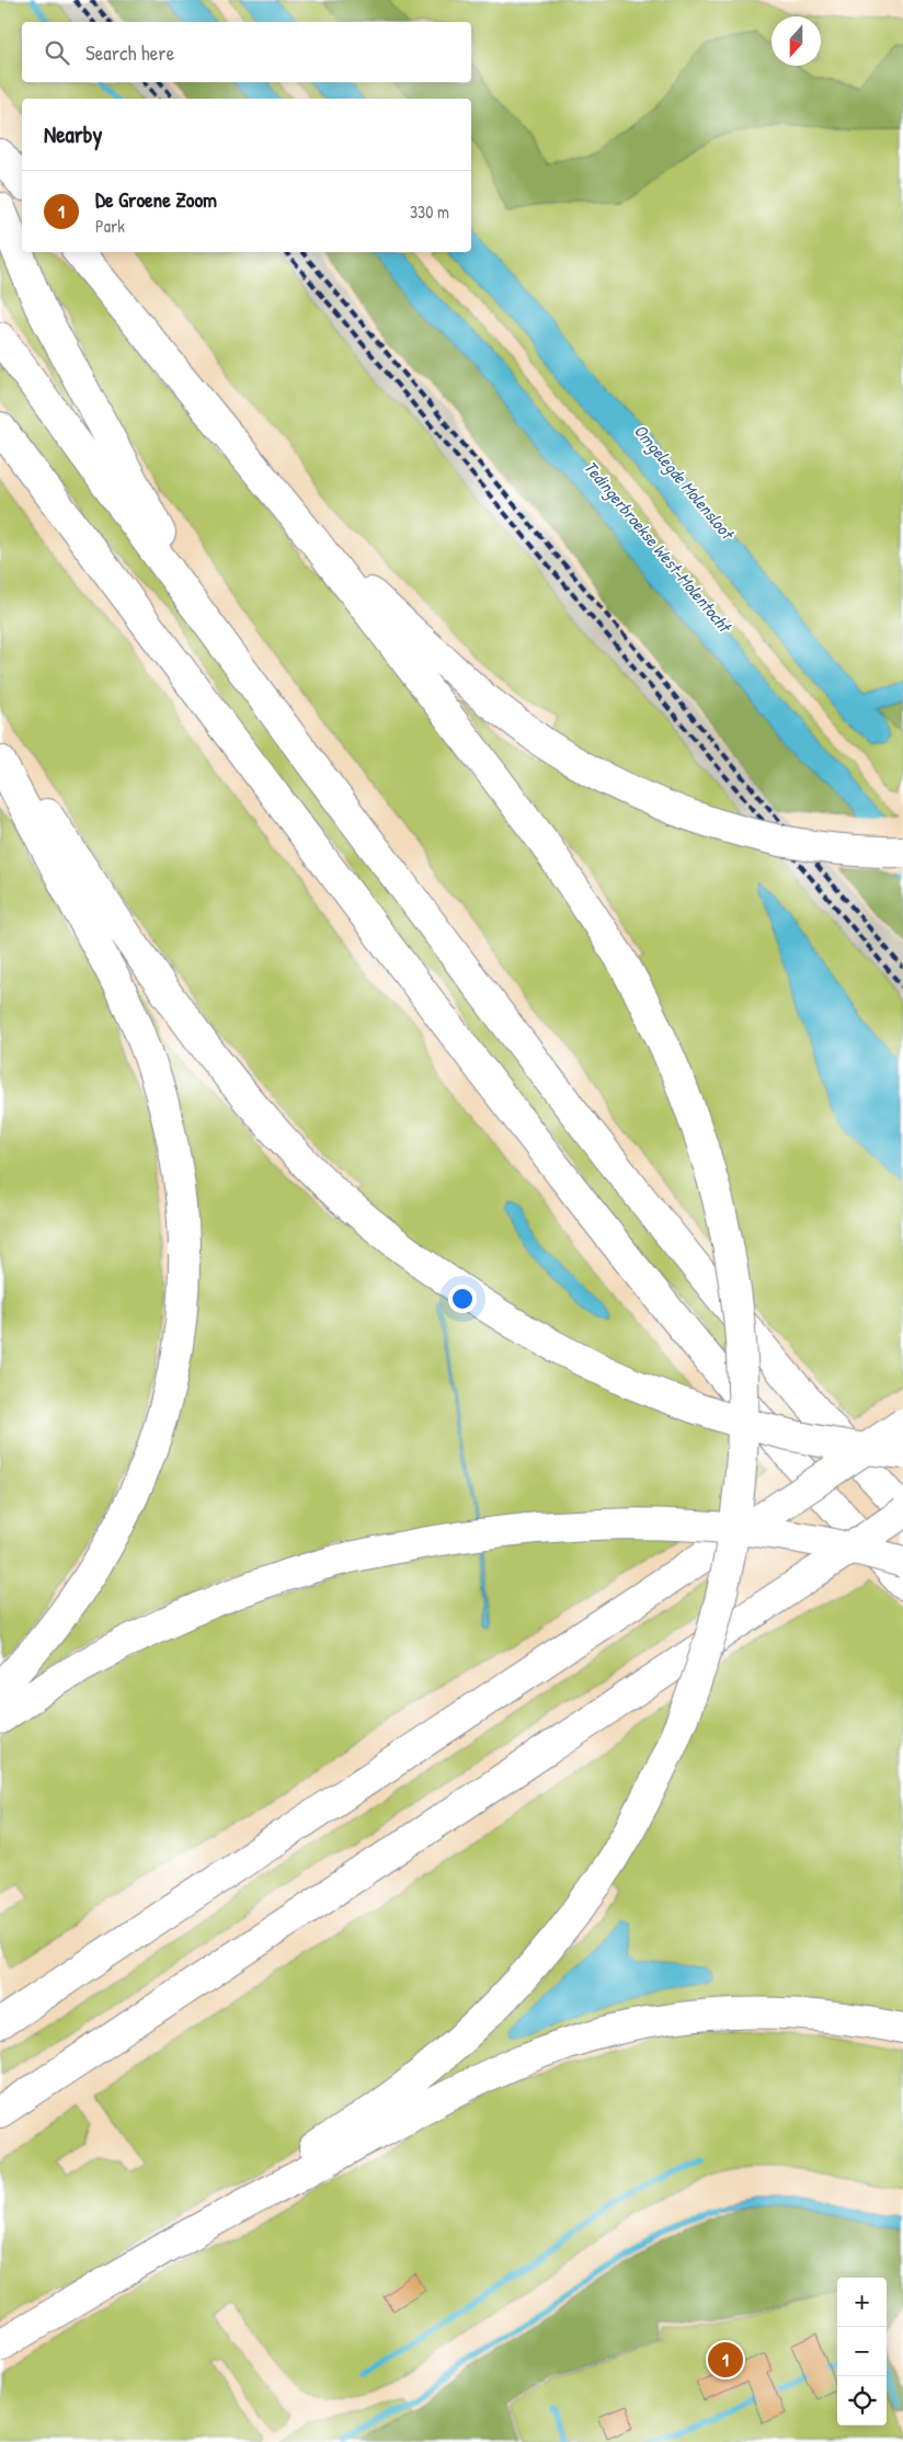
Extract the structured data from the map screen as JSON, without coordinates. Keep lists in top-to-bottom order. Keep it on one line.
{"water":["Omgelegde Molensloot","Tedingerbroekse West-Molentocht"],"north":"bottom","page":{"search":"Search here","heading":"Nearby","list":[{"mark":"1","name":"De Groene Zoom","note":"Park","value":"330 m"}],"map_buttons":["+","−"],"pins":"1"}}
